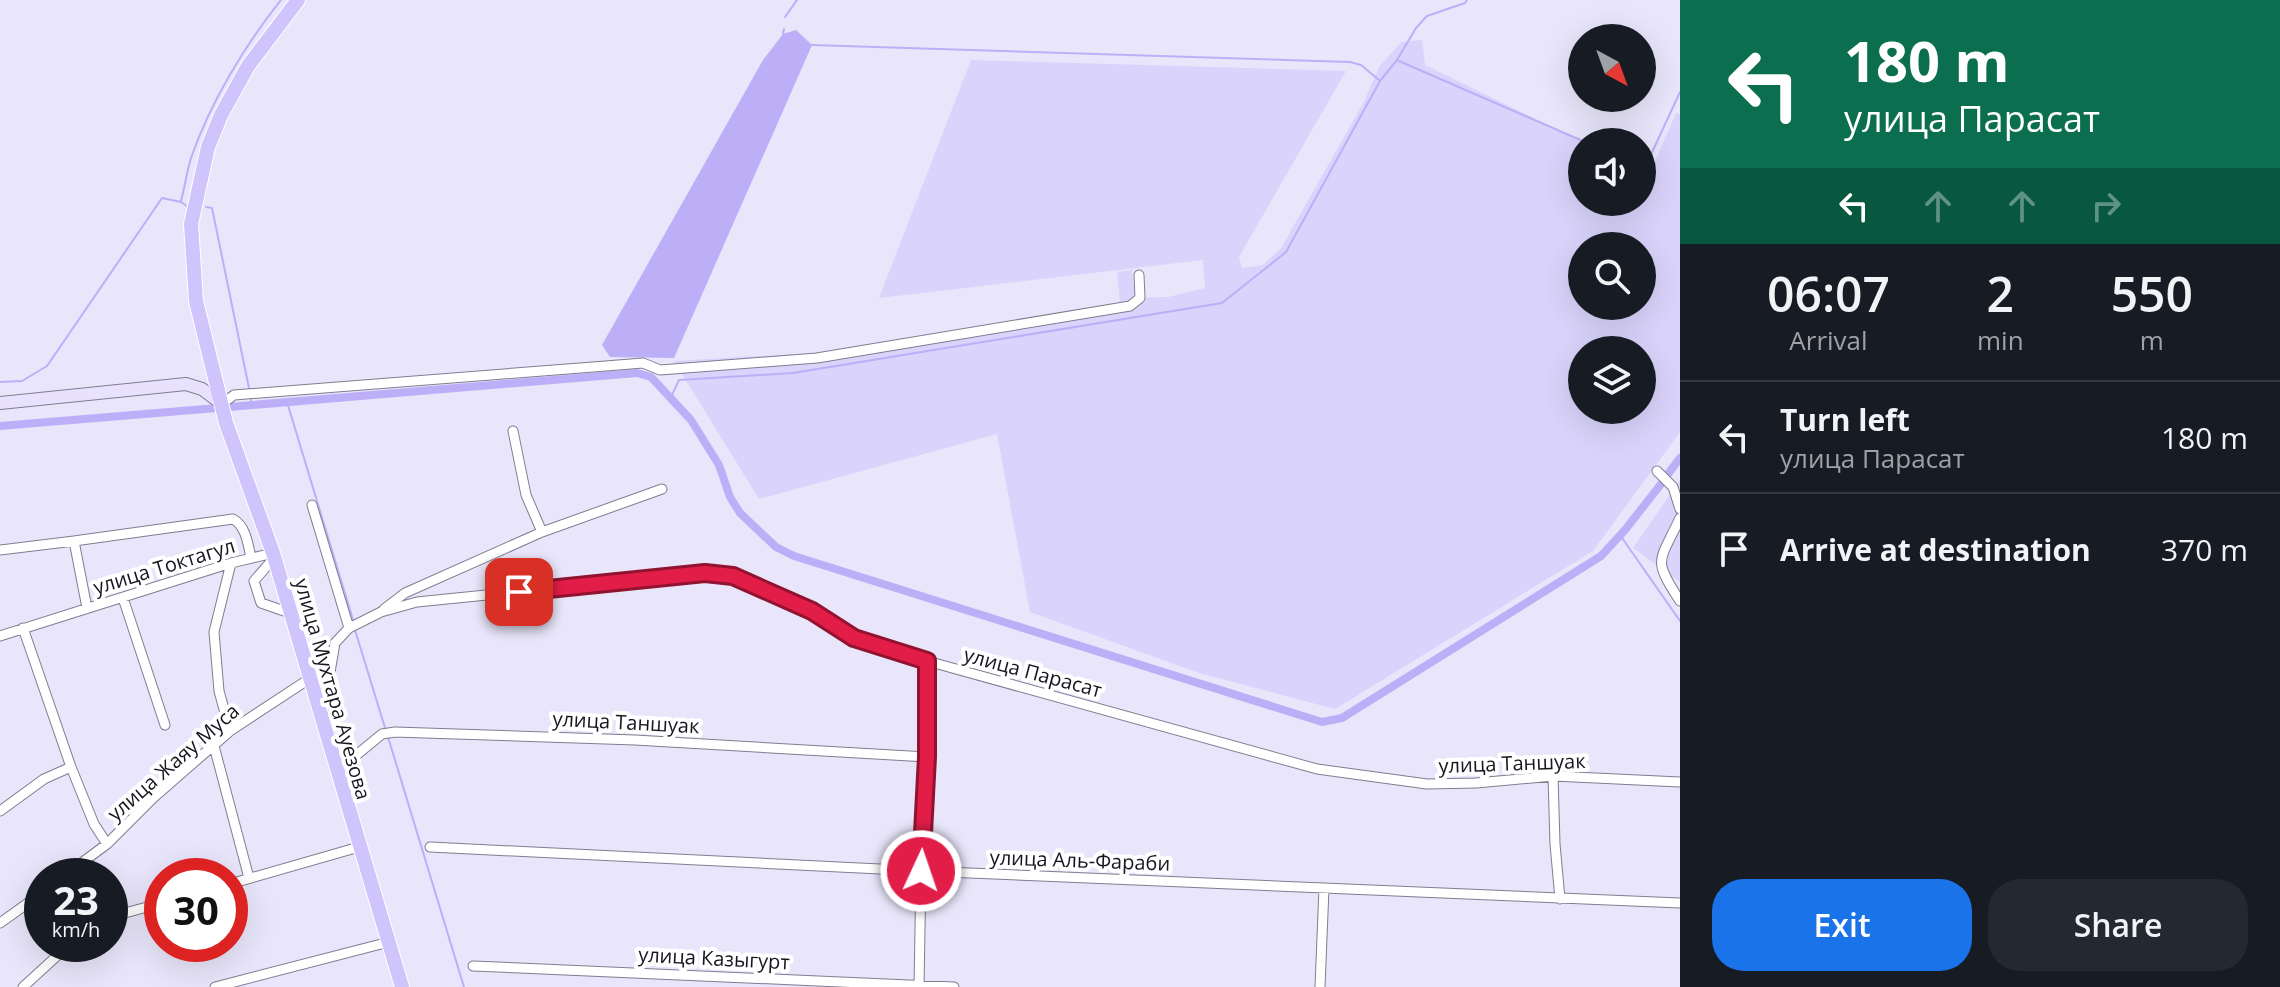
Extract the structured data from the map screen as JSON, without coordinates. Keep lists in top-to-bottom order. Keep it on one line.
{"streets":{"main road":["улица Мухтара Ауезова"],"street":["улица Токтагул","улица Парасат","улица Таншуак","улица Жаяу Муса","улица Аль-Фараби","улица Казыгурт"]},"crossings":[["улица Токтагул","улица Мухтара Ауезова"],["улица Парасат","улица Таншуак"],["улица Мухтара Ауезова","улица Таншуак"],["улица Мухтара Ауезова","улица Жаяу Муса"]],"north":"bottom right","page":{"turn":["180 m","улица Парасат"],"eta":["06:07","Arrival","2","min","550","m"],"list":[{"name":"Turn left","note":"улица Парасат","value":"180 m"},{"name":"Arrive at destination","value":"370 m"}],"speed":"23 km/h","limit":"30","buttons":["Exit","Share"]}}
